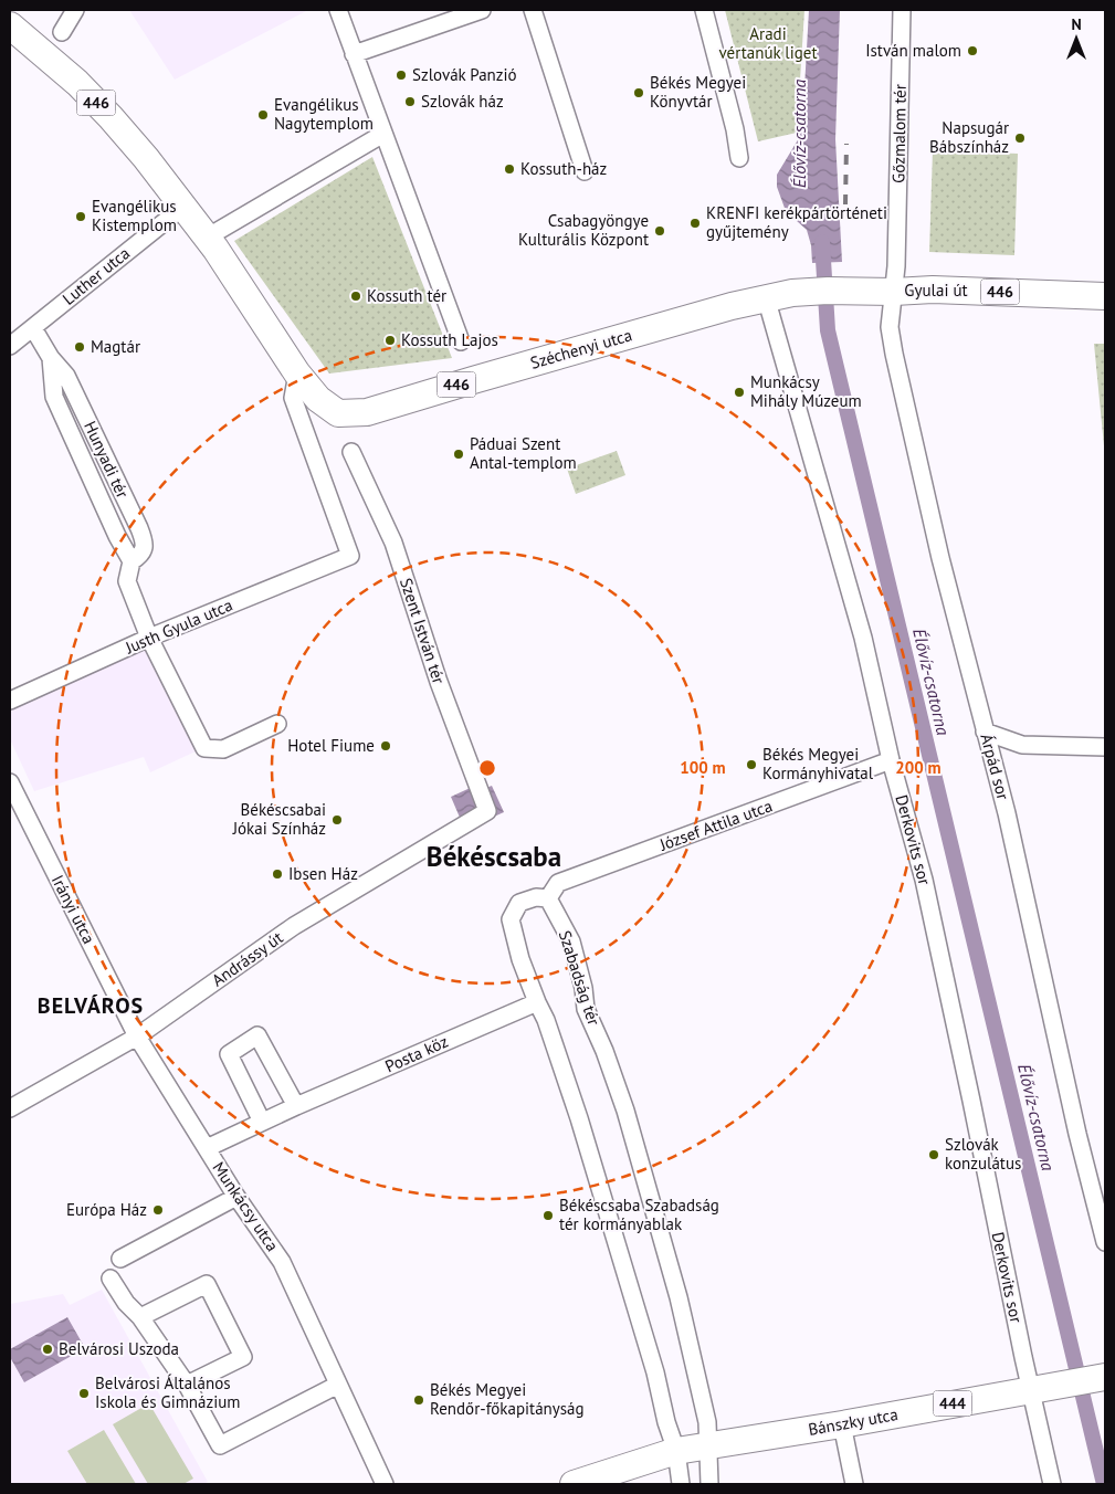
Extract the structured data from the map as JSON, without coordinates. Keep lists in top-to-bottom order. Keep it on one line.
{"streets":{"main road":["446","Gyulai út","Széchenyi utca","444","Bánszky utca"],"street":["Gőzmalom tér","Luther utca","Hunyadi tér","Justh Gyula utca","Szent István tér","Árpád sor","József Attila utca","Derkovits sor","Irányi utca","Andrássy út","Szabadság tér","Posta köz","Munkácsy utca"]},"crossings":[["446","Luther utca"],["446","Széchenyi utca"],["446","Justh Gyula utca"],["Gőzmalom tér","Gyulai út"],["Gőzmalom tér","Árpád sor"],["Luther utca","Hunyadi tér"],["Gyulai út","Széchenyi utca"],["Gyulai út","Árpád sor"],["Gyulai út","Derkovits sor"],["Széchenyi utca","Justh Gyula utca"],["Széchenyi utca","Derkovits sor"],["Hunyadi tér","Justh Gyula utca"],["Szent István tér","Andrássy út"],["József Attila utca","Derkovits sor"],["József Attila utca","Szabadság tér"],["Derkovits sor","444"],["Derkovits sor","Bánszky utca"],["Irányi utca","Andrássy út"],["Irányi utca","Munkácsy utca"],["Andrássy út","Munkácsy utca"],["Szabadság tér","Bánszky utca"],["Posta köz","Munkácsy utca"],["444","Bánszky utca"]],"districts":["Békéscsaba","BELVÁROS"],"water":["Élővíz-csatorna"],"parks":["Aradi vértanúk liget"],"places":["István malom","Szlovák Panzió","Békés Megyei Könyvtár","Szlovák ház","Evangélikus Nagytemplom","Napsugár Bábszínház","Kossuth-ház","Evangélikus Kistemplom","KRENFI kerékpártörténeti gyűjtemény","Csabagyöngye Kulturális Központ","Kossuth tér","Kossuth Lajos","Magtár","Munkácsy Mihály Múzeum","Páduai Szent Antal-templom","Hotel Fiume","Békés Megyei Kormányhivatal","Békéscsabai Jókai Színház","Ibsen Ház","Szlovák konzulátus","Európa Ház","Békéscsaba Szabadság tér kormányablak","Belvárosi Uszoda","Belvárosi Általános Iskola és Gimnázium","Békés Megyei Rendőr-főkapitányság"],"north":"top","rings":["100 m","200 m"]}
